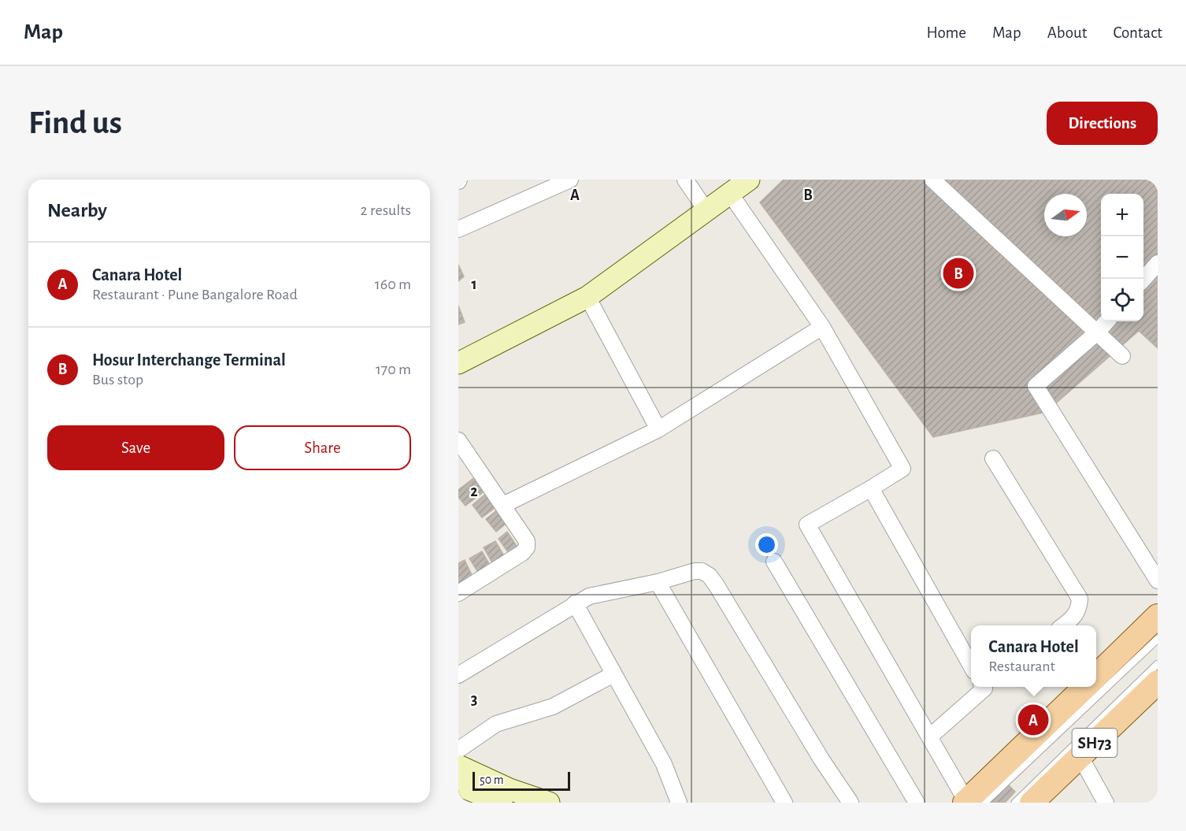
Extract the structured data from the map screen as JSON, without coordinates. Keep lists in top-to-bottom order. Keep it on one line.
{"streets":{"main road":["SH73"]},"scale_bar":"50 m","north":"right","page":{"header":"Map","nav":["Home","Map","About","Contact"],"buttons":["Directions",["Save","Share"]],"title":"Find us","heading":["Nearby","2 results"],"map_buttons":["+","−"],"list":[{"mark":"A","name":"Canara Hotel","note":"Restaurant · Pune Bangalore Road","value":"160 m"},{"mark":"B","name":"Hosur Interchange Terminal","note":"Bus stop","value":"170 m"}],"pins":["B","A"],"popup":["Canara Hotel","Restaurant"],"scale":"50 m"},"grid":{"columns":["A","B"],"rows":["1","2","3"]}}
